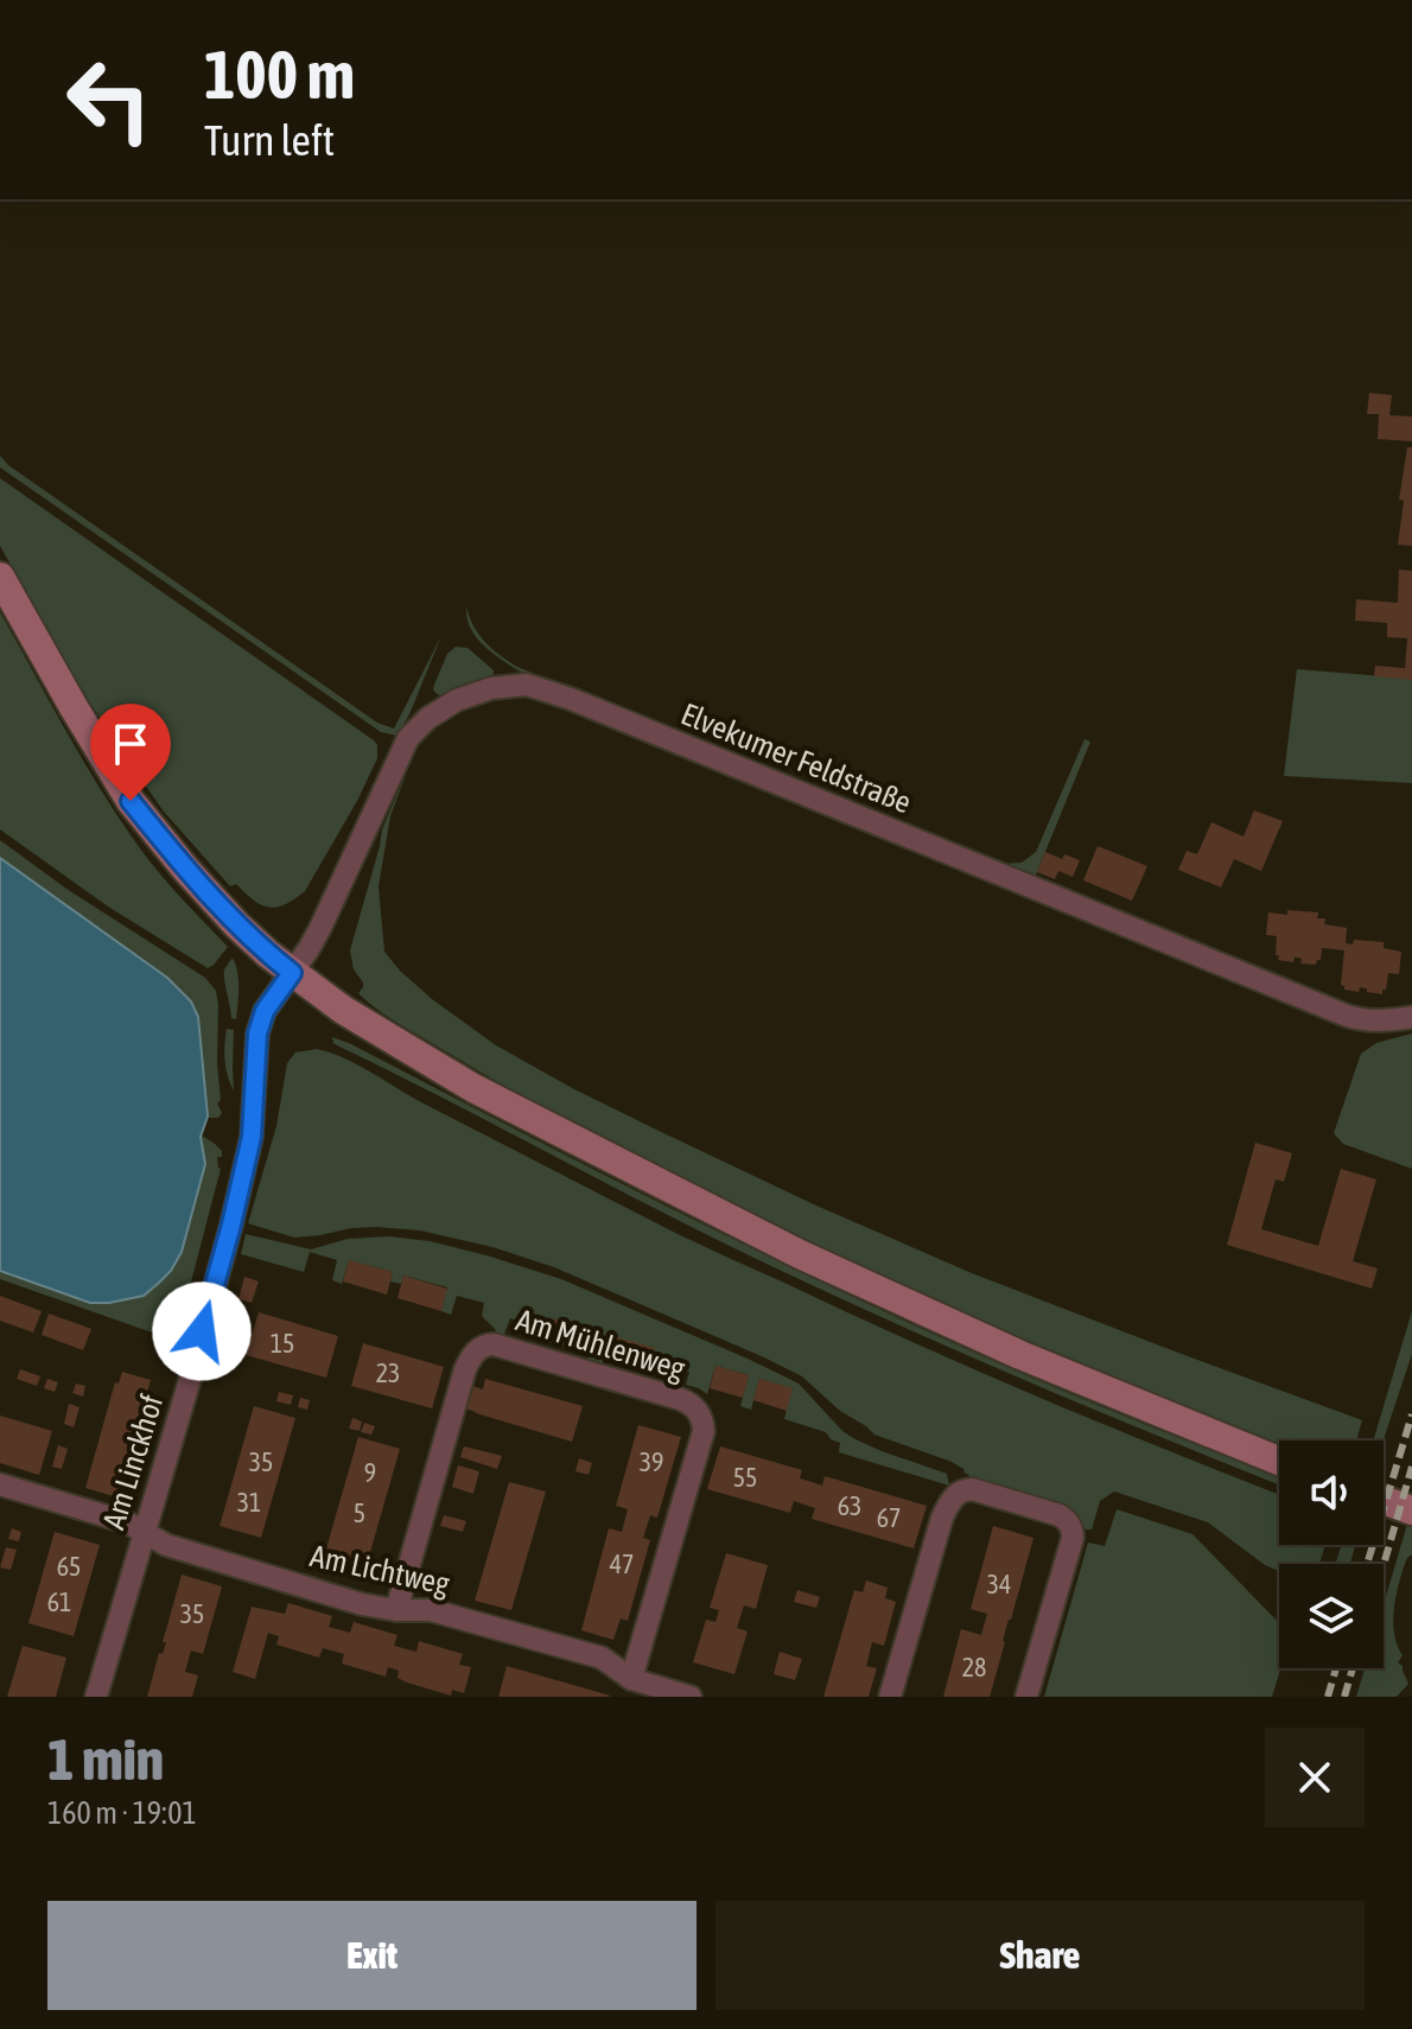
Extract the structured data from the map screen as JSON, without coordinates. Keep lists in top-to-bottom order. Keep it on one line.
{"streets":{"street":["Elvekumer Feldstraße","Am Mühlenweg","Am Linckhof","Am Lichtweg"]},"crossings":[["Elvekumer Feldstraße","Am Linckhof"],["Am Mühlenweg","Am Lichtweg"],["Am Linckhof","Am Lichtweg"]],"house_numbers":["15","23","35","39","9","55","31","63","5","67","47","65","34","61","35","28"],"page":{"turn":["100 m","Turn left"],"heading":["1 min","160 m · 19:01"],"buttons":["Exit","Share"]}}
